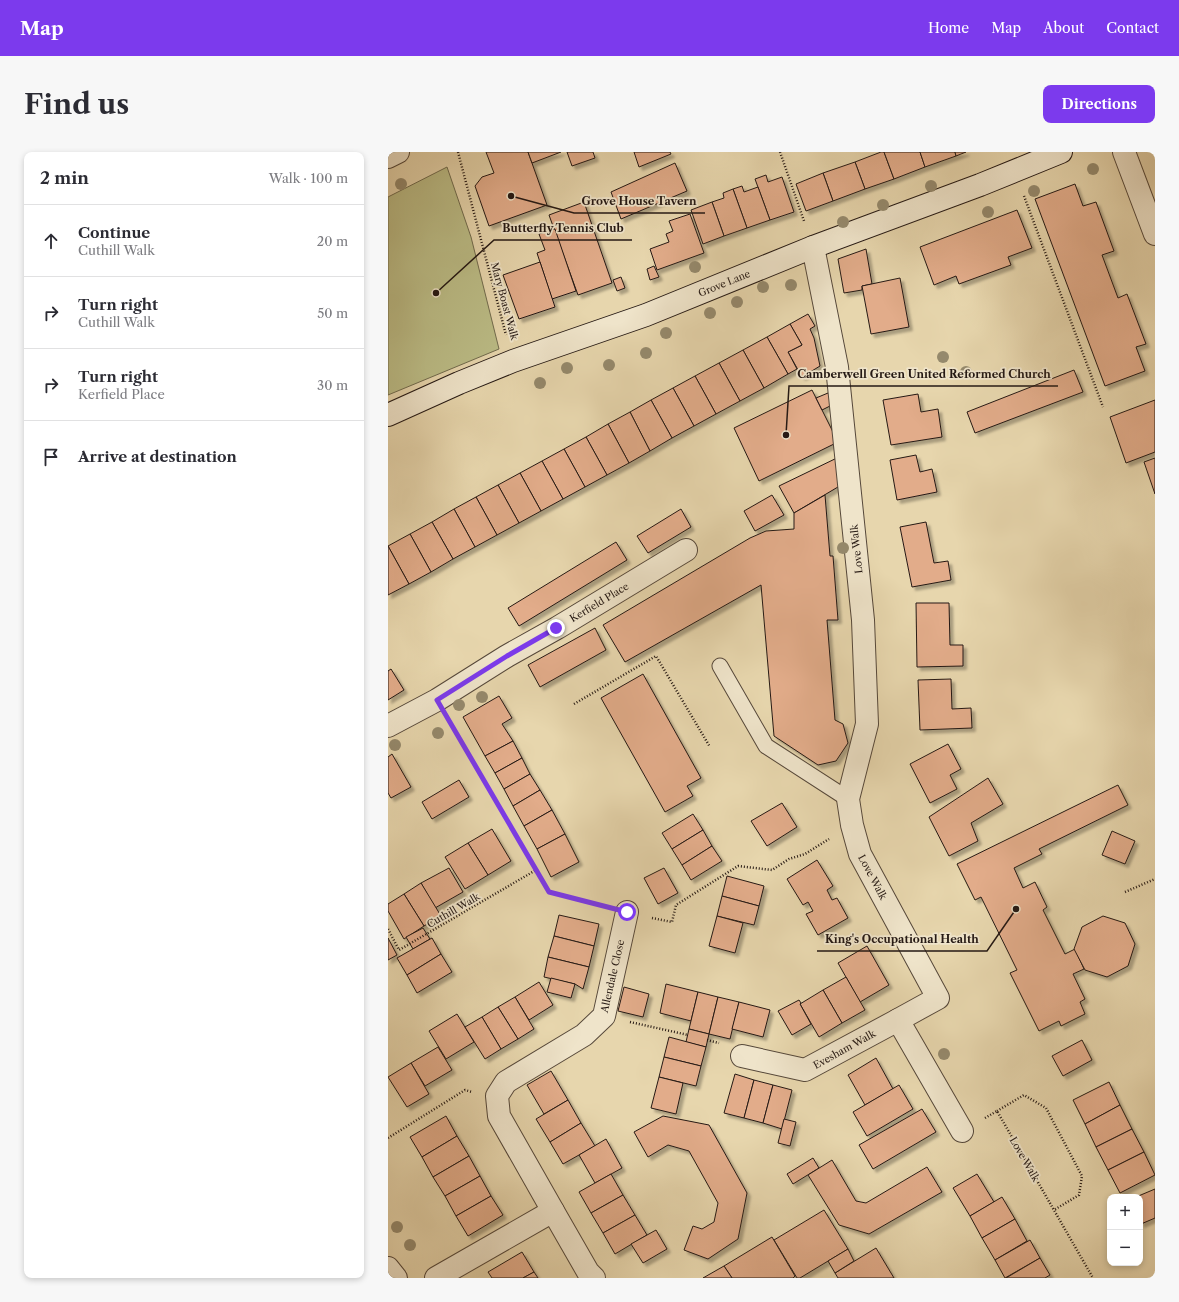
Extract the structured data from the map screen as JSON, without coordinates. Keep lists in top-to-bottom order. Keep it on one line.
{"streets":{"street":["Grove Lane","Love Walk","Kerfield Place","Allendale Close","Evesham Walk"],"path":["Mary Boast Walk","Cuthill Walk"]},"crossings":[["Grove Lane","Mary Boast Walk"],["Grove Lane","Love Walk"],["Love Walk","Evesham Walk"]],"places":["Grove House Tavern","Butterfly Tennis Club","Camberwell Green United Reformed Church","King's Occupational Health"],"page":{"header":"Map","nav":["Home","Map","About","Contact"],"buttons":"Directions","title":"Find us","heading":["2 min","Walk · 100 m"],"list":[["Continue","Cuthill Walk","20 m"],["Turn right","Cuthill Walk","50 m"],["Turn right","Kerfield Place","30 m"],"Arrive at destination"],"map_buttons":["+","−"]}}
